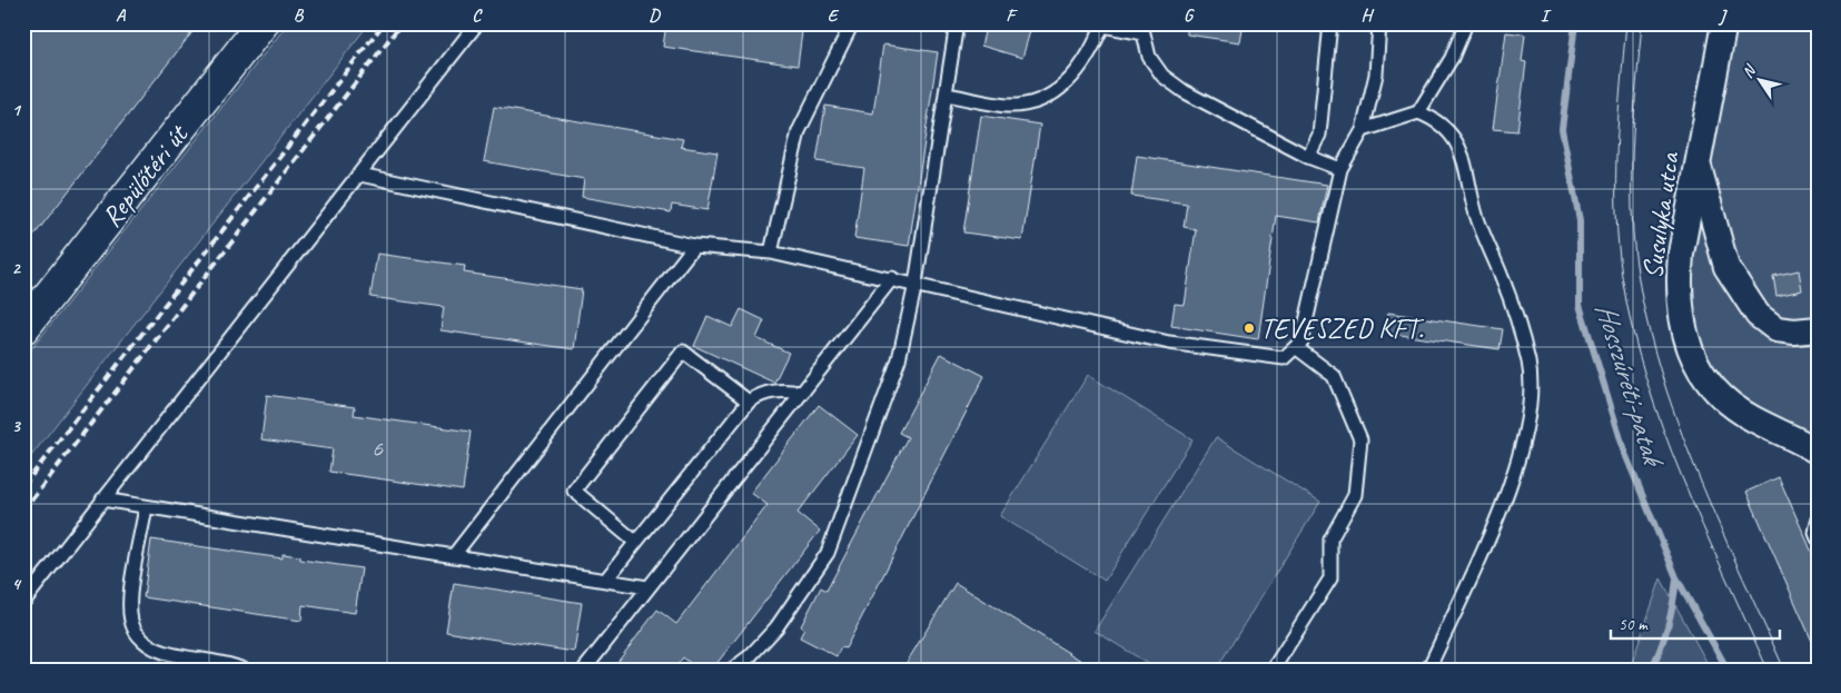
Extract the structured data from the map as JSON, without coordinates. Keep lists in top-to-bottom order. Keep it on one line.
{"streets":{"street":["Repülőtéri út","Susulyka utca"]},"water":["Hosszúréti-patak"],"places":["TEVESZED KFT."],"house_numbers":["6"],"scale_bar":"50 m","north":"top left","grid":{"columns":["A","B","C","D","E","F","G","H","I","J"],"rows":["1","2","3","4"]}}
